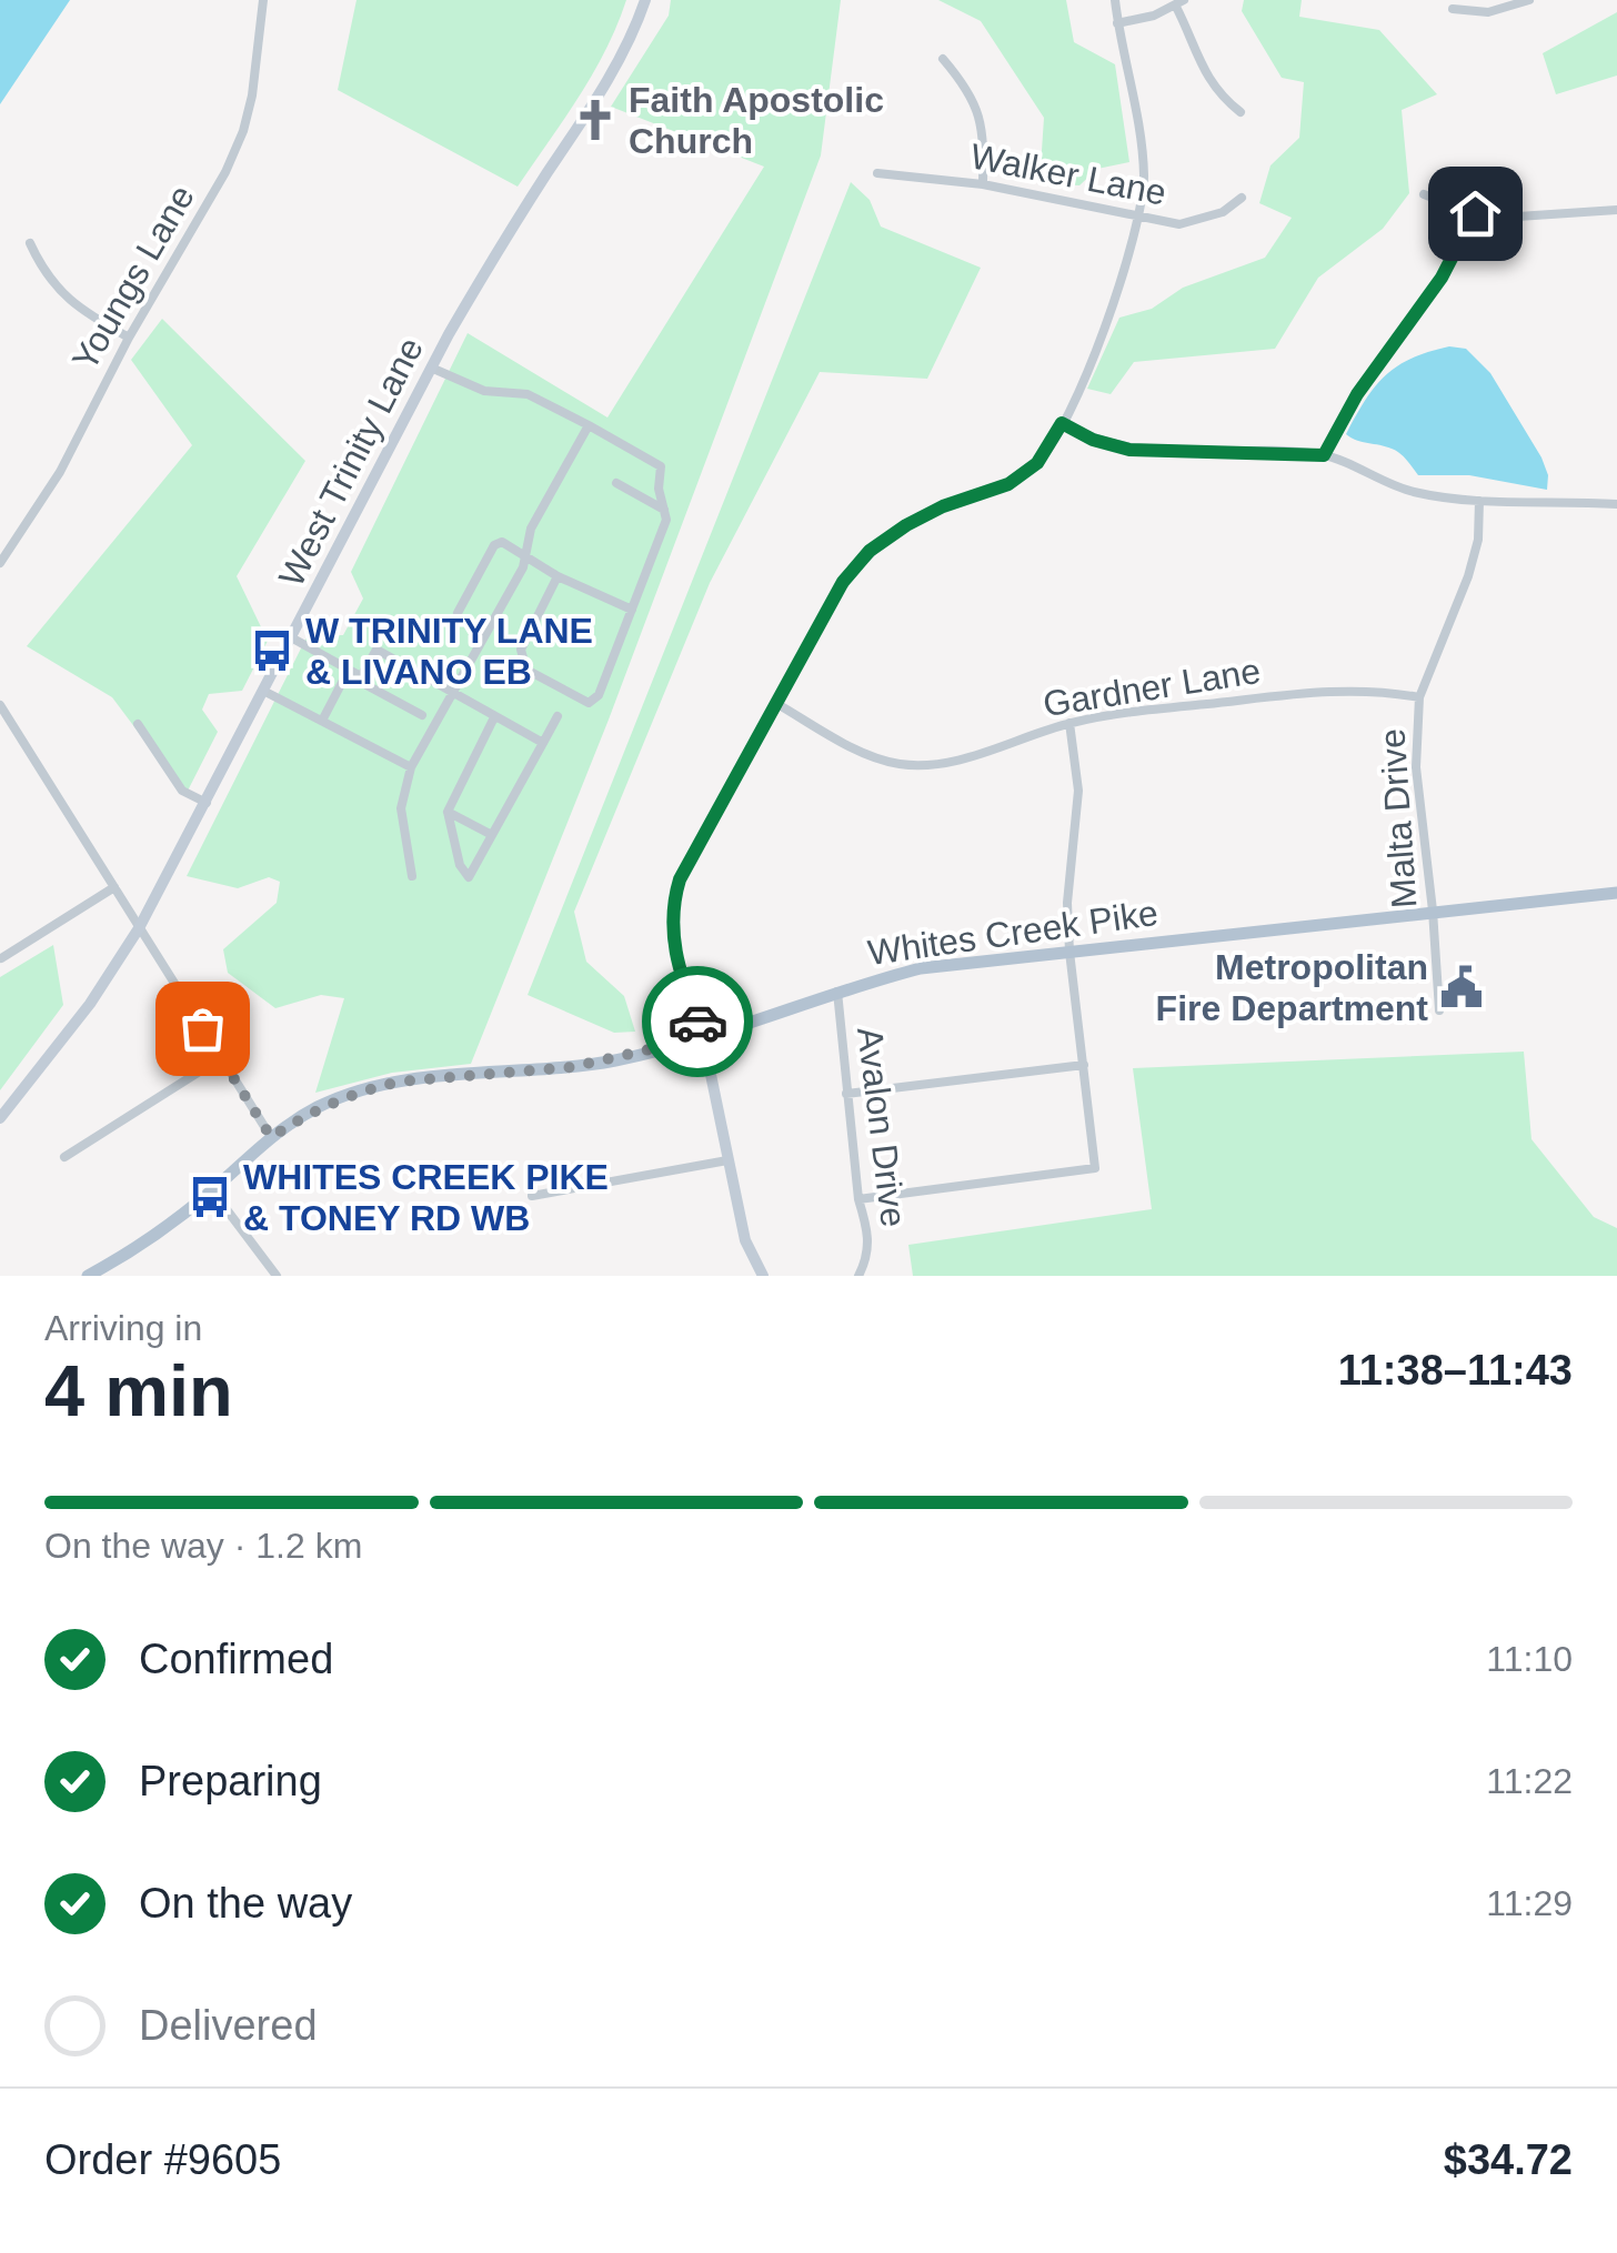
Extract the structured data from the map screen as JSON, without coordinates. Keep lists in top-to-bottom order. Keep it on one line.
{"streets":{"main road":["West Trinity Lane","Whites Creek Pike"],"street":["Walker Lane","Youngs Lane","Gardner Lane","Malta Drive","Avalon Drive"]},"crossings":[["Gardner Lane","Malta Drive"],["Malta Drive","Whites Creek Pike"],["Whites Creek Pike","Avalon Drive"]],"places":{"church":["Faith Apostolic Church"],"bus stop":["W TRINITY LANE & LIVANO EB","WHITES CREEK PIKE & TONEY RD WB"],"public building":["Metropolitan Fire Department"]},"page":{"heading":["4 min","Arriving in","11:38–11:43"],"panel":["Order #9605","$34.72"],"bar":"On the way · 1.2 km","list":[["Confirmed","11:10"],["Preparing","11:22"],["On the way","11:29"],"Delivered"]}}
